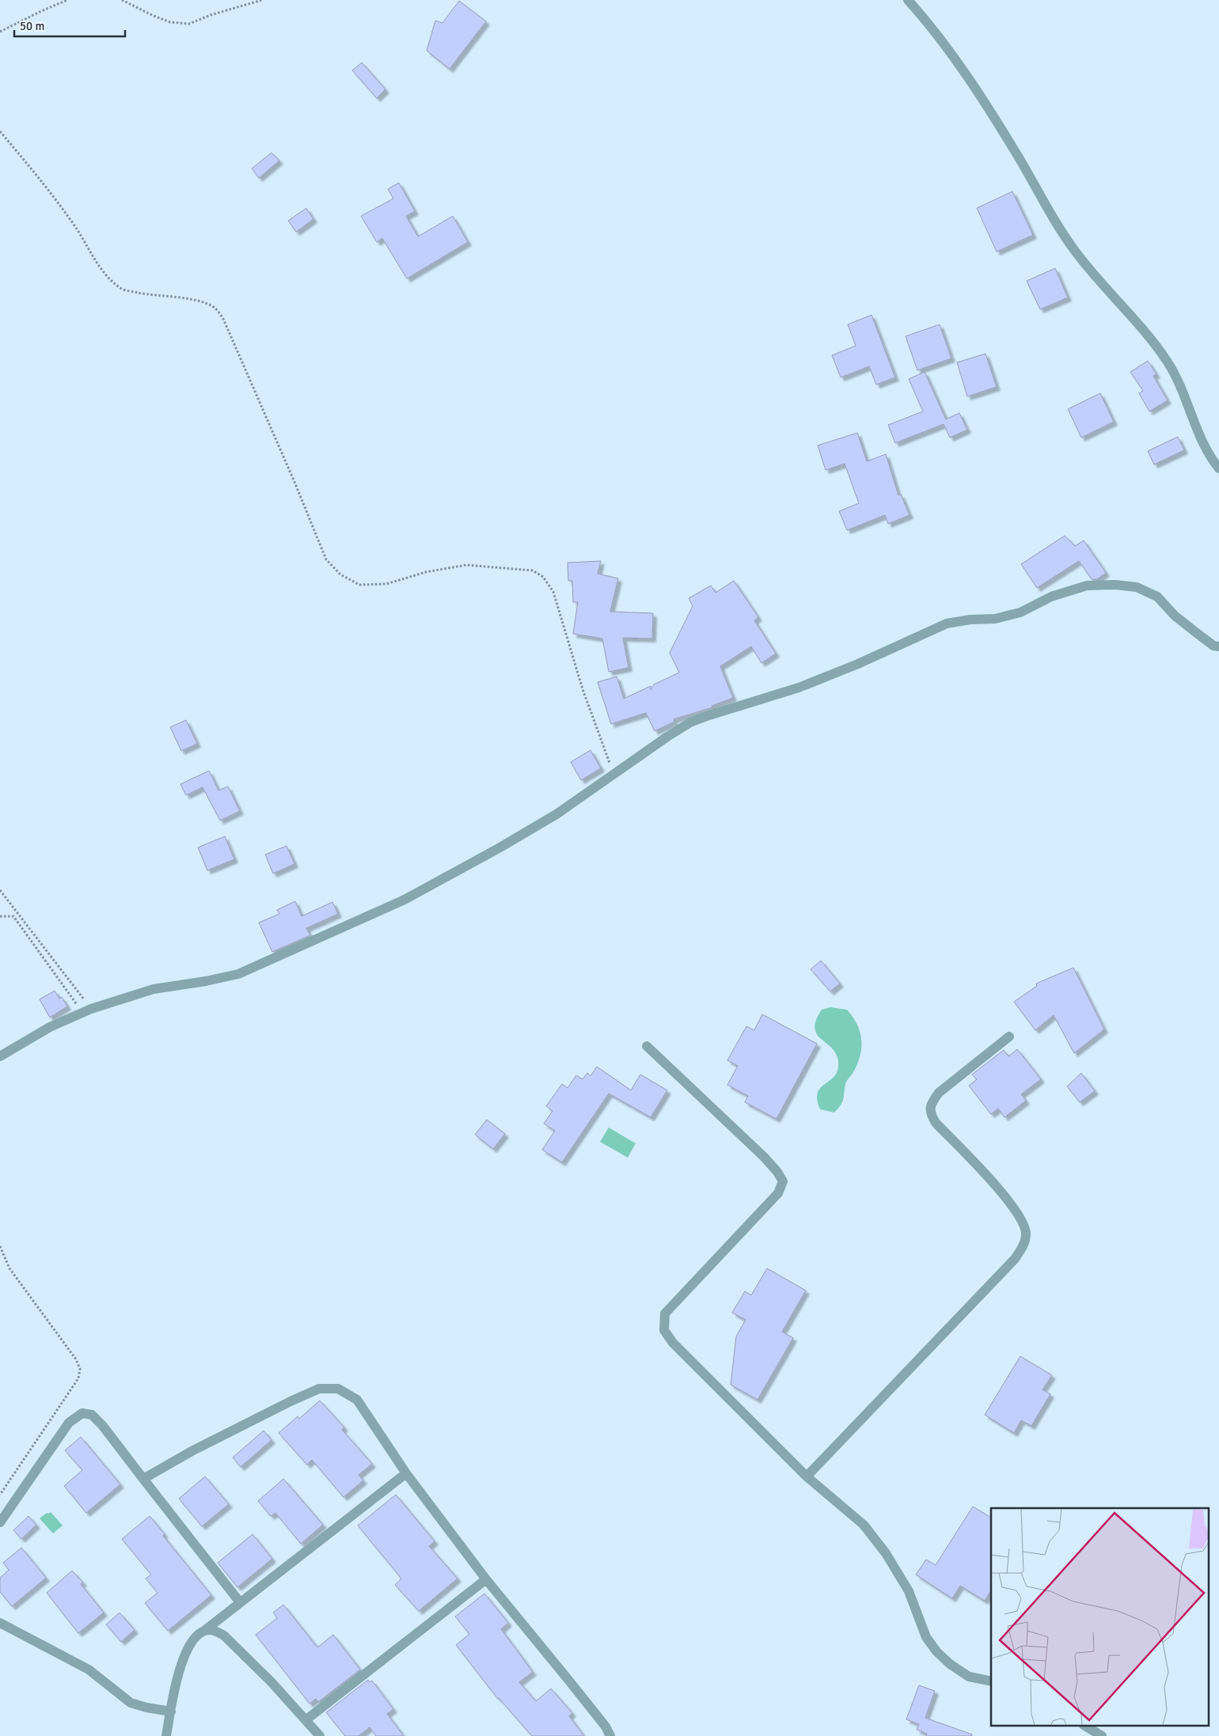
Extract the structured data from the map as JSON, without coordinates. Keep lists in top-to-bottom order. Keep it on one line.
{"scale_bar":"50 m"}
